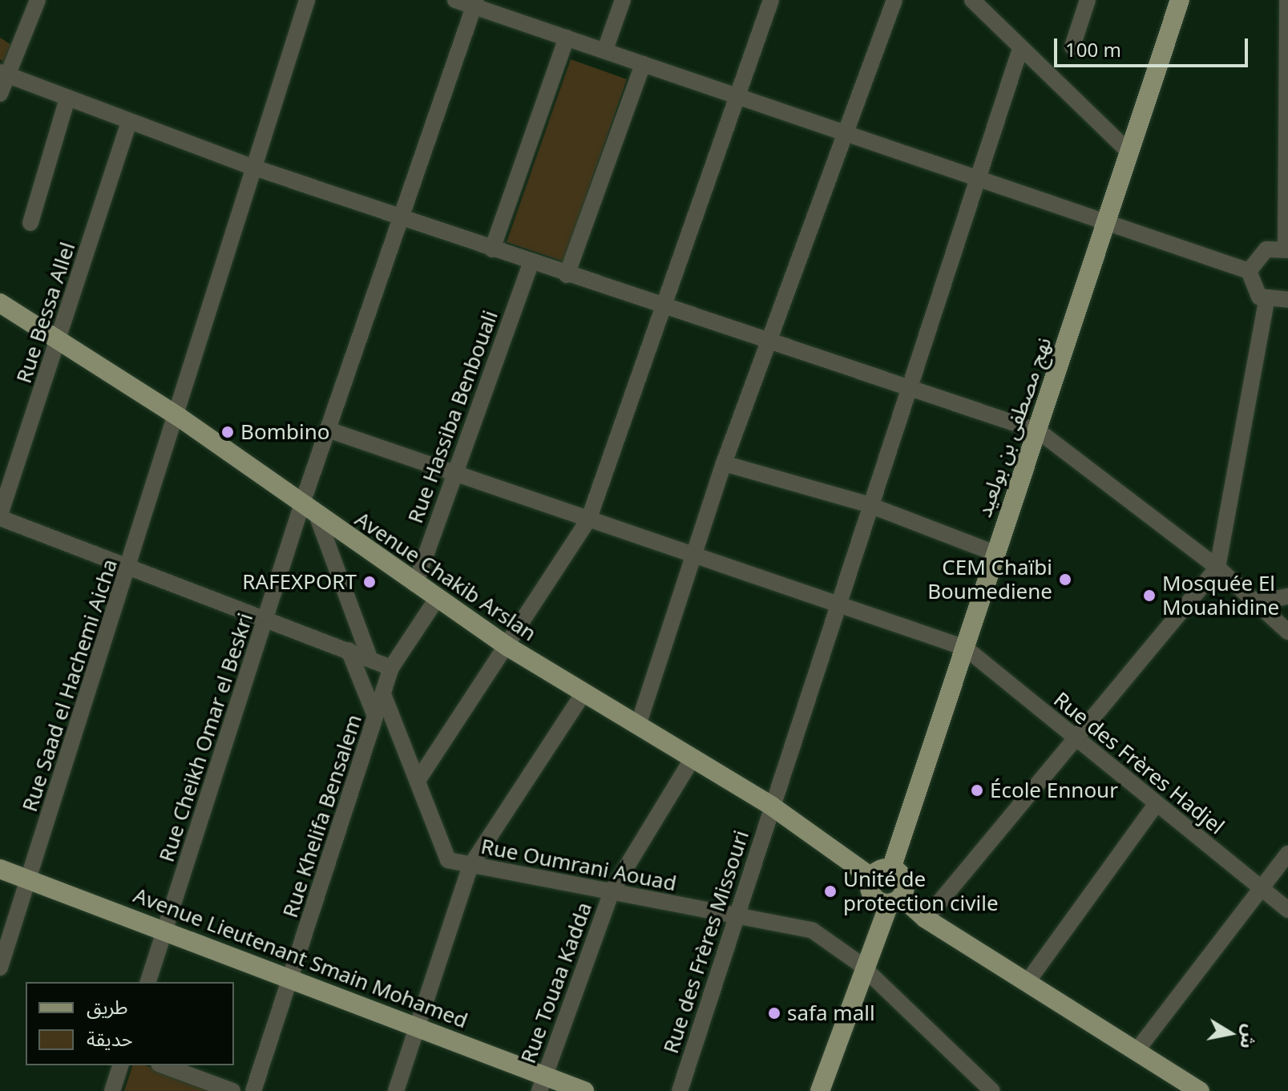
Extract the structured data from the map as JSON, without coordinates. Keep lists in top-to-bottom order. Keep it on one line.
{"streets":{"main road":["نهج مصطفى بن بولعيد","Avenue Chakib Arslan","Avenue Lieutenant Smain Mohamed"],"street":["Rue Bessa Allel","Rue Hassiba Benbouali","Rue Saad el Hachemi Aicha","Rue Cheikh Omar el Beskri","Rue des Frères Hadjel","Rue Khelifa Bensalem","Rue Oumrani Aouad","Rue des Frères Missouri","Rue Touaa Kadda"]},"crossings":[["Rue Bessa Allel","Avenue Chakib Arslan"],["Rue Hassiba Benbouali","Avenue Chakib Arslan"],["نهج مصطفى بن بولعيد","Rue des Frères Hadjel"],["Avenue Chakib Arslan","Rue Saad el Hachemi Aicha"],["Avenue Chakib Arslan","Rue Cheikh Omar el Beskri"],["Avenue Chakib Arslan","Rue Khelifa Bensalem"],["Avenue Chakib Arslan","Rue des Frères Missouri"],["Avenue Chakib Arslan","Rue Touaa Kadda"],["Rue Saad el Hachemi Aicha","Avenue Lieutenant Smain Mohamed"],["Rue Cheikh Omar el Beskri","Avenue Lieutenant Smain Mohamed"],["Rue Khelifa Bensalem","Rue Oumrani Aouad"],["Rue Khelifa Bensalem","Avenue Lieutenant Smain Mohamed"],["Rue Oumrani Aouad","Rue des Frères Missouri"],["Rue Oumrani Aouad","Rue Touaa Kadda"],["Avenue Lieutenant Smain Mohamed","Rue Touaa Kadda"]],"places":["Bombino","CEM Chaïbi Boumediene","RAFEXPORT","Mosquée El Mouahidine","École Ennour","Unité de protection civile","safa mall"],"legend":["طريق","حديقة"],"scale_bar":"100 m","north":"right"}
